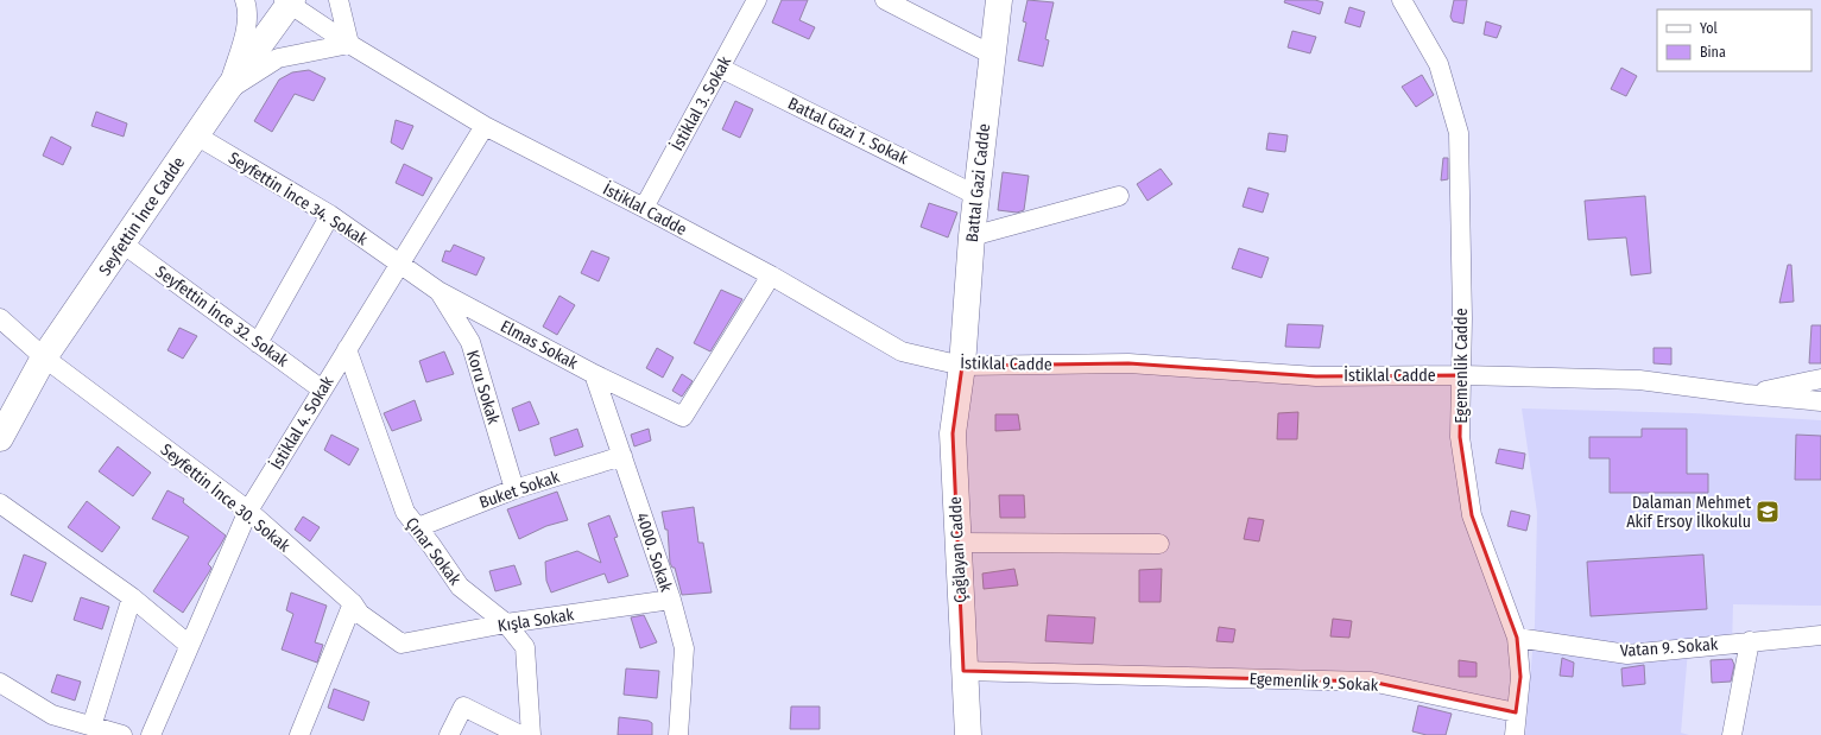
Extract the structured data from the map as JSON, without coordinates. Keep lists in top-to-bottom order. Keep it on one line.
{"streets":{"street":["İstiklal 3. Sokak","Battal Gazi 1. Sokak","Battal Gazi Cadde","Seyfettin İnce 34. Sokak","İstiklal Cadde","Seyfettin İnce Cadde","Seyfettin İnce 32. Sokak","Elmas Sokak","Egemenlik Cadde","Koru Sokak","İstiklal 4. Sokak","Buket Sokak","Seyfettin İnce 30. Sokak","Çağlayan Cadde","Çınar Sokak","4000. Sokak","Kışla Sokak","Vatan 9. Sokak","Egemenlik 9. Sokak"]},"crossings":[["İstiklal 3. Sokak","Battal Gazi 1. Sokak"],["İstiklal 3. Sokak","İstiklal Cadde"],["Battal Gazi 1. Sokak","Battal Gazi Cadde"],["Battal Gazi Cadde","İstiklal Cadde"],["Battal Gazi Cadde","Çağlayan Cadde"],["Seyfettin İnce 34. Sokak","Seyfettin İnce Cadde"],["Seyfettin İnce 34. Sokak","Elmas Sokak"],["Seyfettin İnce 34. Sokak","İstiklal 4. Sokak"],["İstiklal Cadde","Seyfettin İnce Cadde"],["İstiklal Cadde","Elmas Sokak"],["İstiklal Cadde","Egemenlik Cadde"],["İstiklal Cadde","İstiklal 4. Sokak"],["İstiklal Cadde","Çağlayan Cadde"],["Seyfettin İnce Cadde","Seyfettin İnce 32. Sokak"],["Seyfettin İnce Cadde","Seyfettin İnce 30. Sokak"],["Seyfettin İnce 32. Sokak","İstiklal 4. Sokak"],["Elmas Sokak","Koru Sokak"],["Elmas Sokak","İstiklal 4. Sokak"],["Elmas Sokak","4000. Sokak"],["Egemenlik Cadde","Vatan 9. Sokak"],["Egemenlik Cadde","Egemenlik 9. Sokak"],["Koru Sokak","Buket Sokak"],["İstiklal 4. Sokak","Seyfettin İnce 30. Sokak"],["İstiklal 4. Sokak","Çınar Sokak"],["Buket Sokak","Çınar Sokak"],["Buket Sokak","4000. Sokak"],["Seyfettin İnce 30. Sokak","Kışla Sokak"],["Çağlayan Cadde","Egemenlik 9. Sokak"],["Çınar Sokak","Kışla Sokak"],["4000. Sokak","Kışla Sokak"]],"places":{"school or university":["Dalaman Mehmet Akif Ersoy İlkokulu"]},"legend":["Yol","Bina"]}
